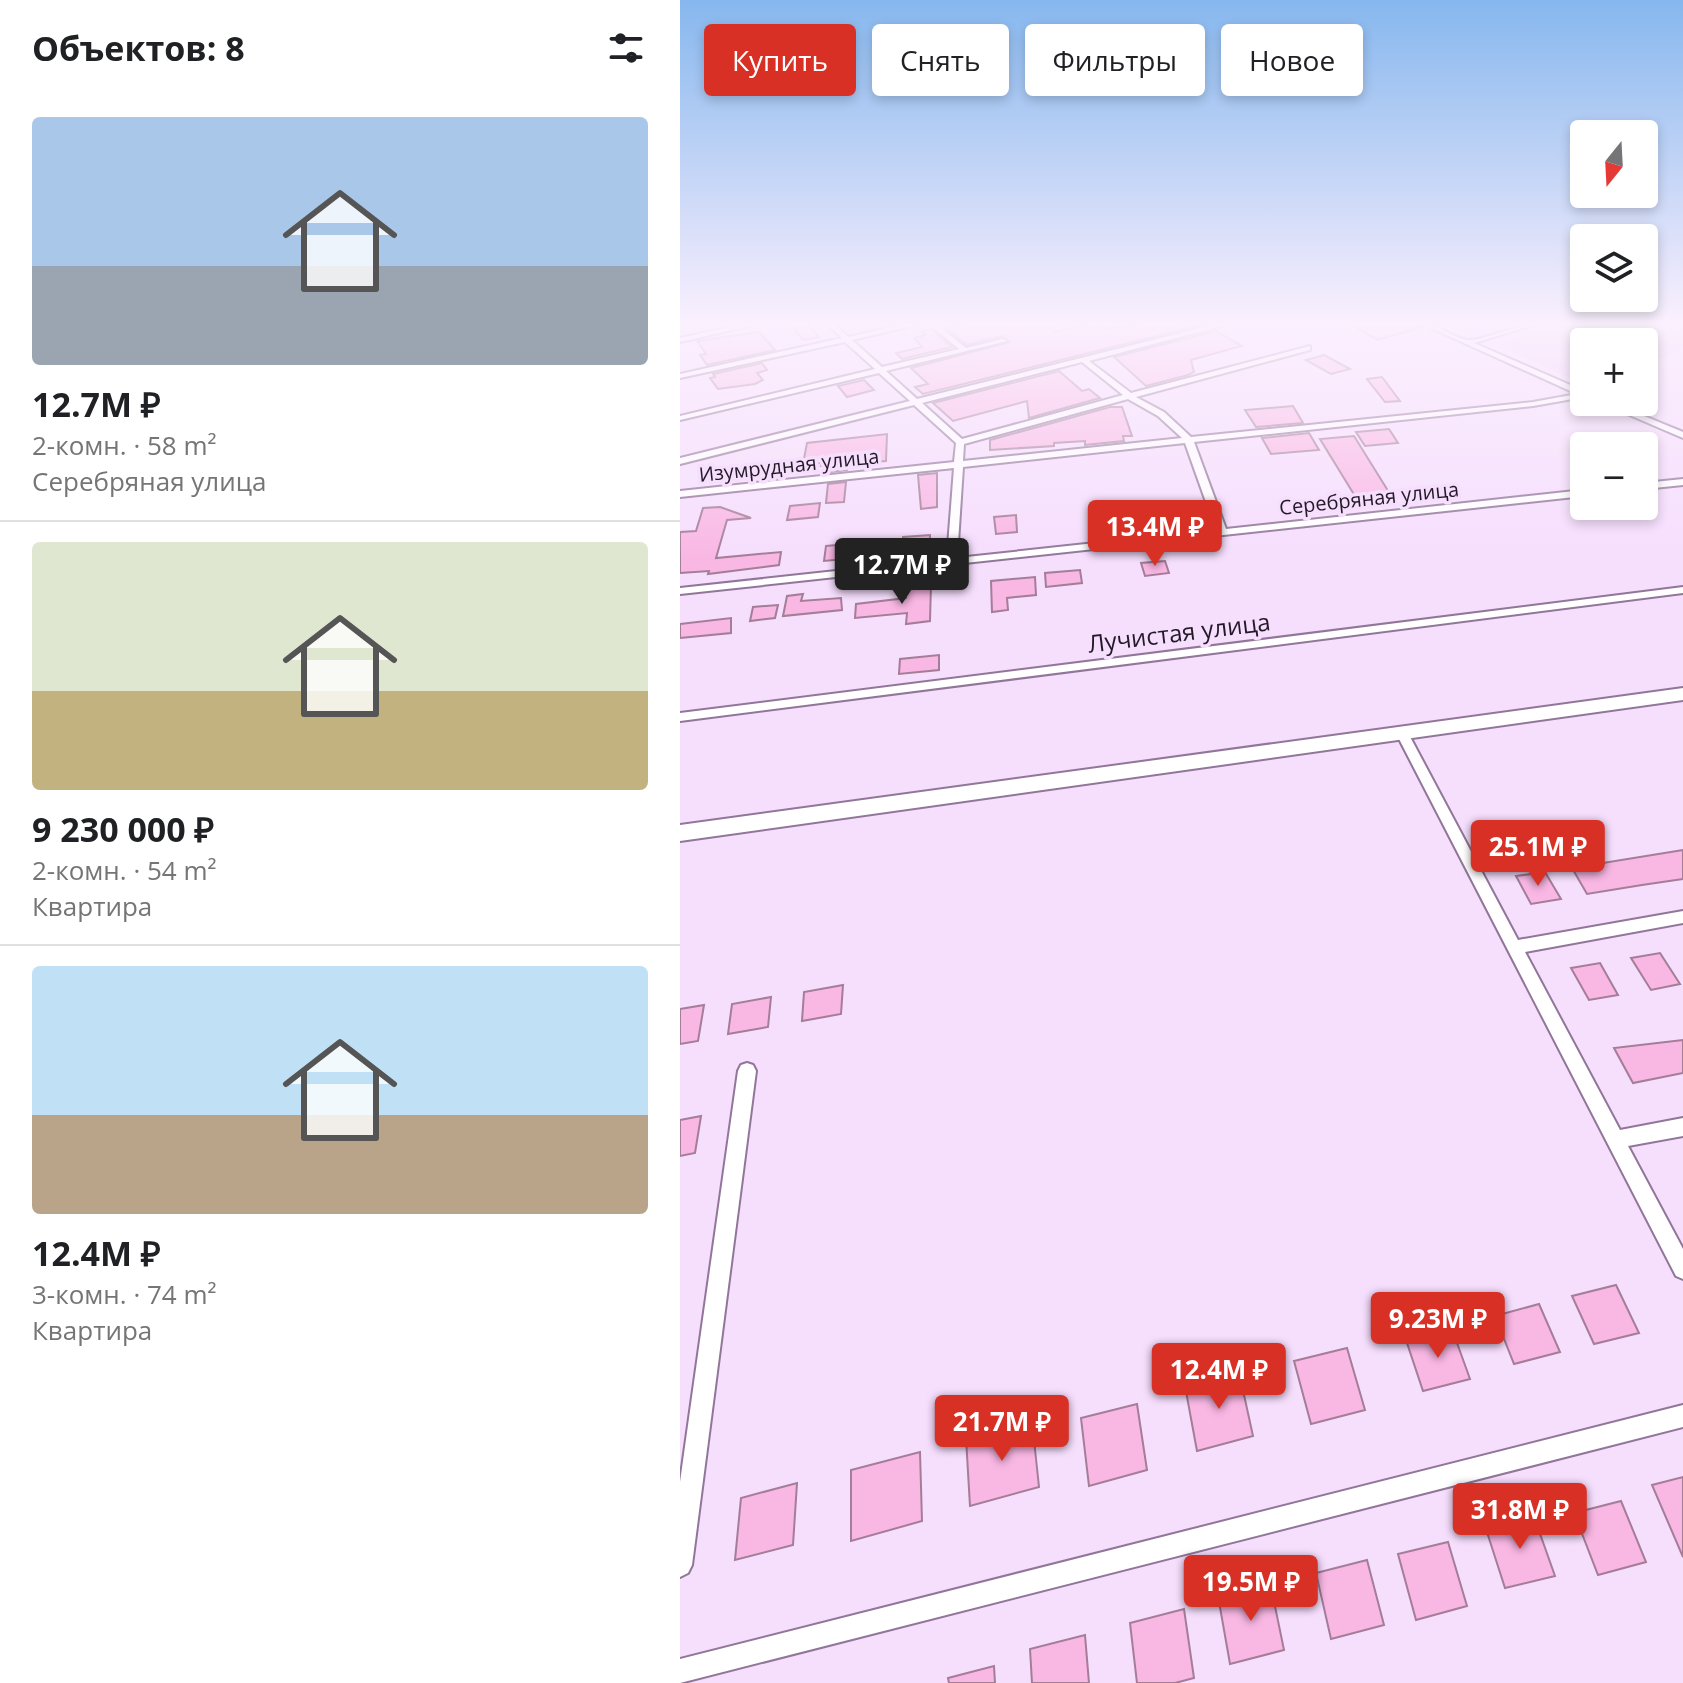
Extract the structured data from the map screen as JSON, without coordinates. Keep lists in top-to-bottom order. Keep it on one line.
{"streets":{"street":["Изумрудная улица","Серебряная улица","Лучистая улица"]},"north":"bottom","page":{"heading":"Объектов: 8","chip":["Купить","Снять","Фильтры","Новое"],"list":[{"name":"12.7M ₽","note":"2-комн. · 58 m² · Серебряная улица"},{"name":"9 230 000 ₽","note":"2-комн. · 54 m² · Квартира"},{"name":"12.4M ₽","note":"3-комн. · 74 m² · Квартира"}],"map_buttons":["+","−"],"price":["13.4M ₽","12.7M ₽","25.1M ₽","9.23M ₽","12.4M ₽","21.7M ₽","31.8M ₽","19.5M ₽"]}}
